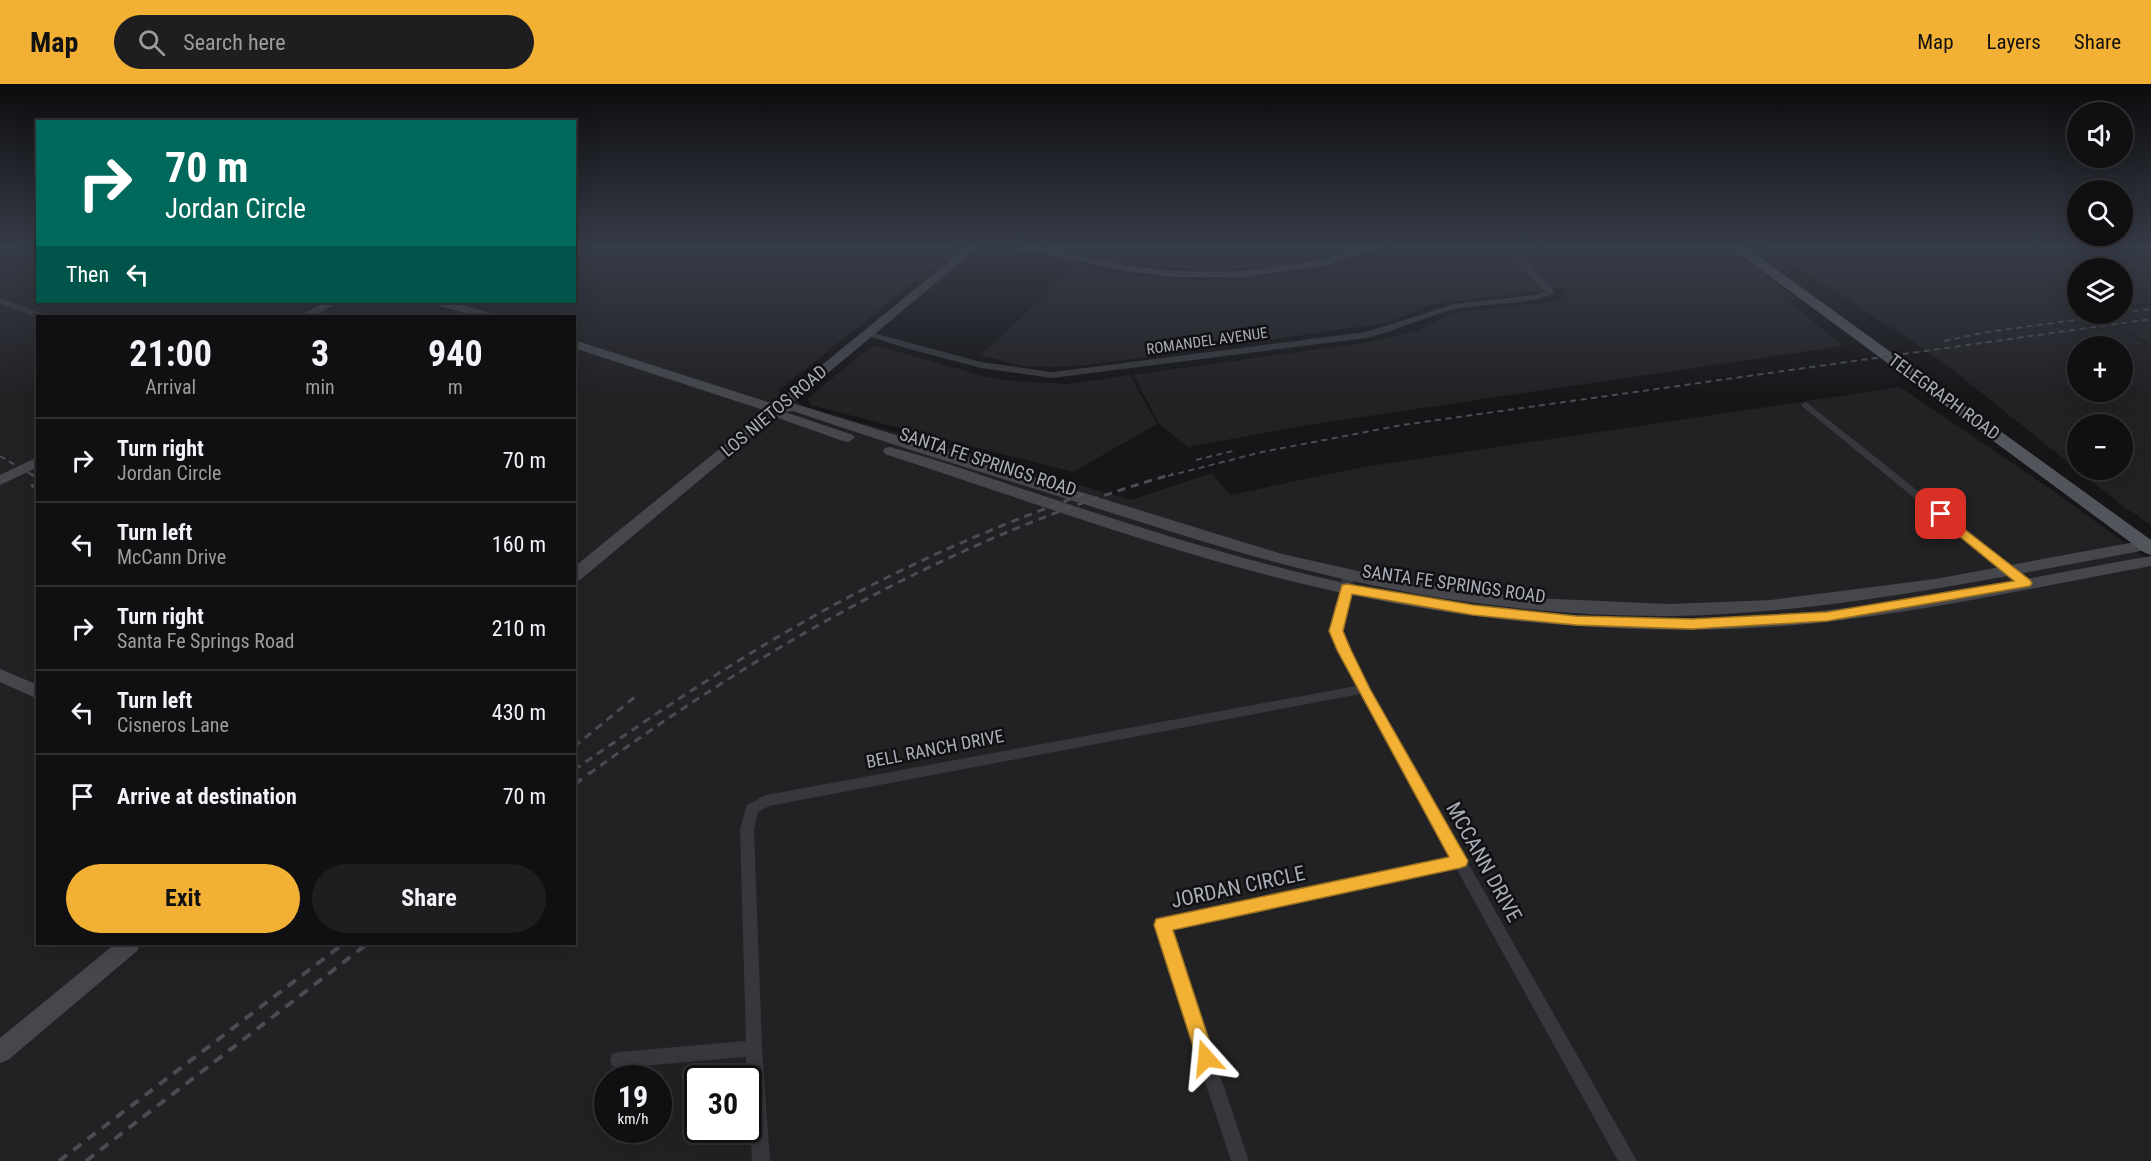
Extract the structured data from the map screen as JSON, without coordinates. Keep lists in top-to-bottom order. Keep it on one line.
{"streets":{"main road":["TELEGRAPH ROAD","LOS NIETOS ROAD","SANTA FE SPRINGS ROAD"],"street":["ROMANDEL AVENUE","BELL RANCH DRIVE","MCCANN DRIVE","JORDAN CIRCLE"]},"crossings":[["ROMANDEL AVENUE","LOS NIETOS ROAD"],["TELEGRAPH ROAD","SANTA FE SPRINGS ROAD"],["LOS NIETOS ROAD","SANTA FE SPRINGS ROAD"],["SANTA FE SPRINGS ROAD","MCCANN DRIVE"],["BELL RANCH DRIVE","MCCANN DRIVE"],["MCCANN DRIVE","JORDAN CIRCLE"]],"page":{"header":"Map","search":"Search here","nav":["Map","Layers","Share"],"map_buttons":["+","−"],"turn":["70 m","Jordan Circle"],"then":"Then","eta":["21:00","Arrival","3","min","940","m"],"list":[{"name":"Turn right","note":"Jordan Circle","value":"70 m"},{"name":"Turn left","note":"McCann Drive","value":"160 m"},{"name":"Turn right","note":"Santa Fe Springs Road","value":"210 m"},{"name":"Turn left","note":"Cisneros Lane","value":"430 m"},{"name":"Arrive at destination","value":"70 m"}],"buttons":["Exit","Share"],"speed":"19 km/h","limit":"30"}}
